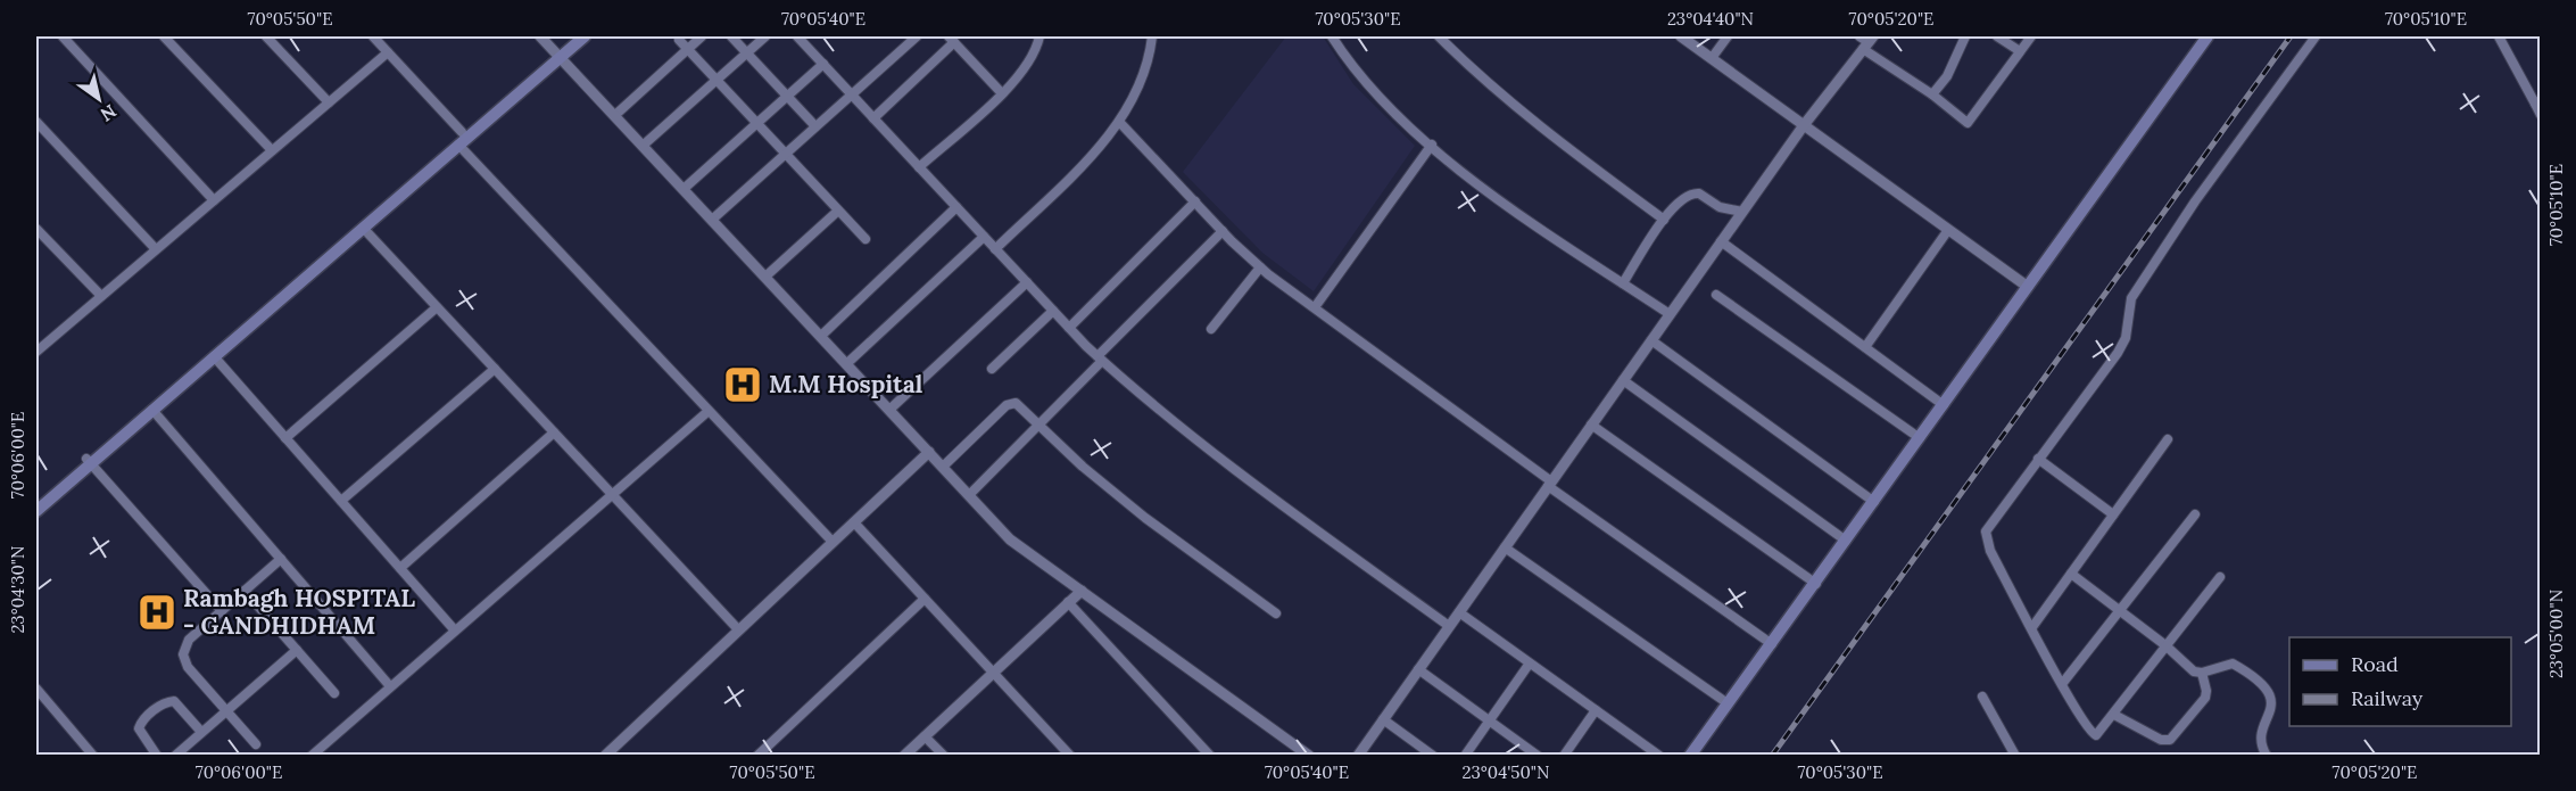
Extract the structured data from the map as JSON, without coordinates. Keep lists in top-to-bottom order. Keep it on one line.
{"places":{"hospital":["M.M Hospital","Rambagh HOSPITAL - GANDHIDHAM"]},"legend":["Road","Railway"],"north":"bottom right","coordinates":["70°05'50\"E","70°05'40\"E","70°05'30\"E","23°04'40\"N","70°05'20\"E","70°05'10\"E","70°06'00\"E","23°04'30\"N","23°05'00\"N","23°04'50\"N"]}
